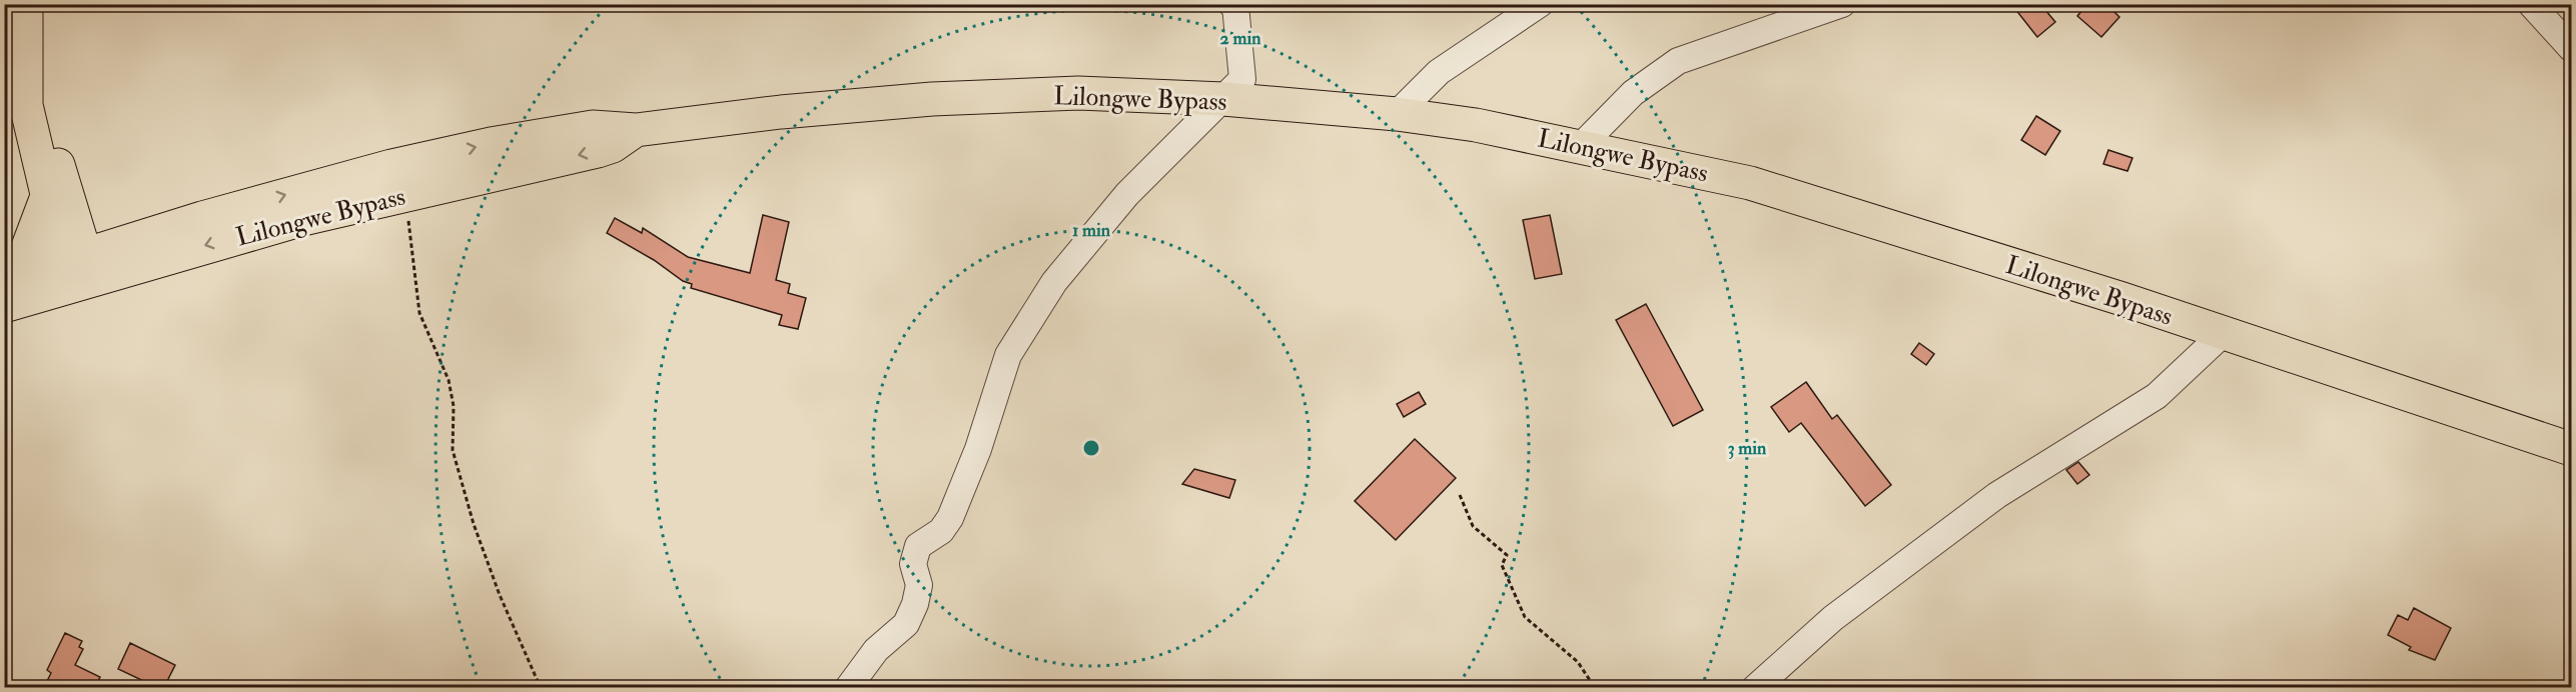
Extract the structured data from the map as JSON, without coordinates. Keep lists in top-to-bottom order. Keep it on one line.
{"streets":{"main road":["Lilongwe Bypass"]},"rings":["2 min","1 min","3 min"]}
